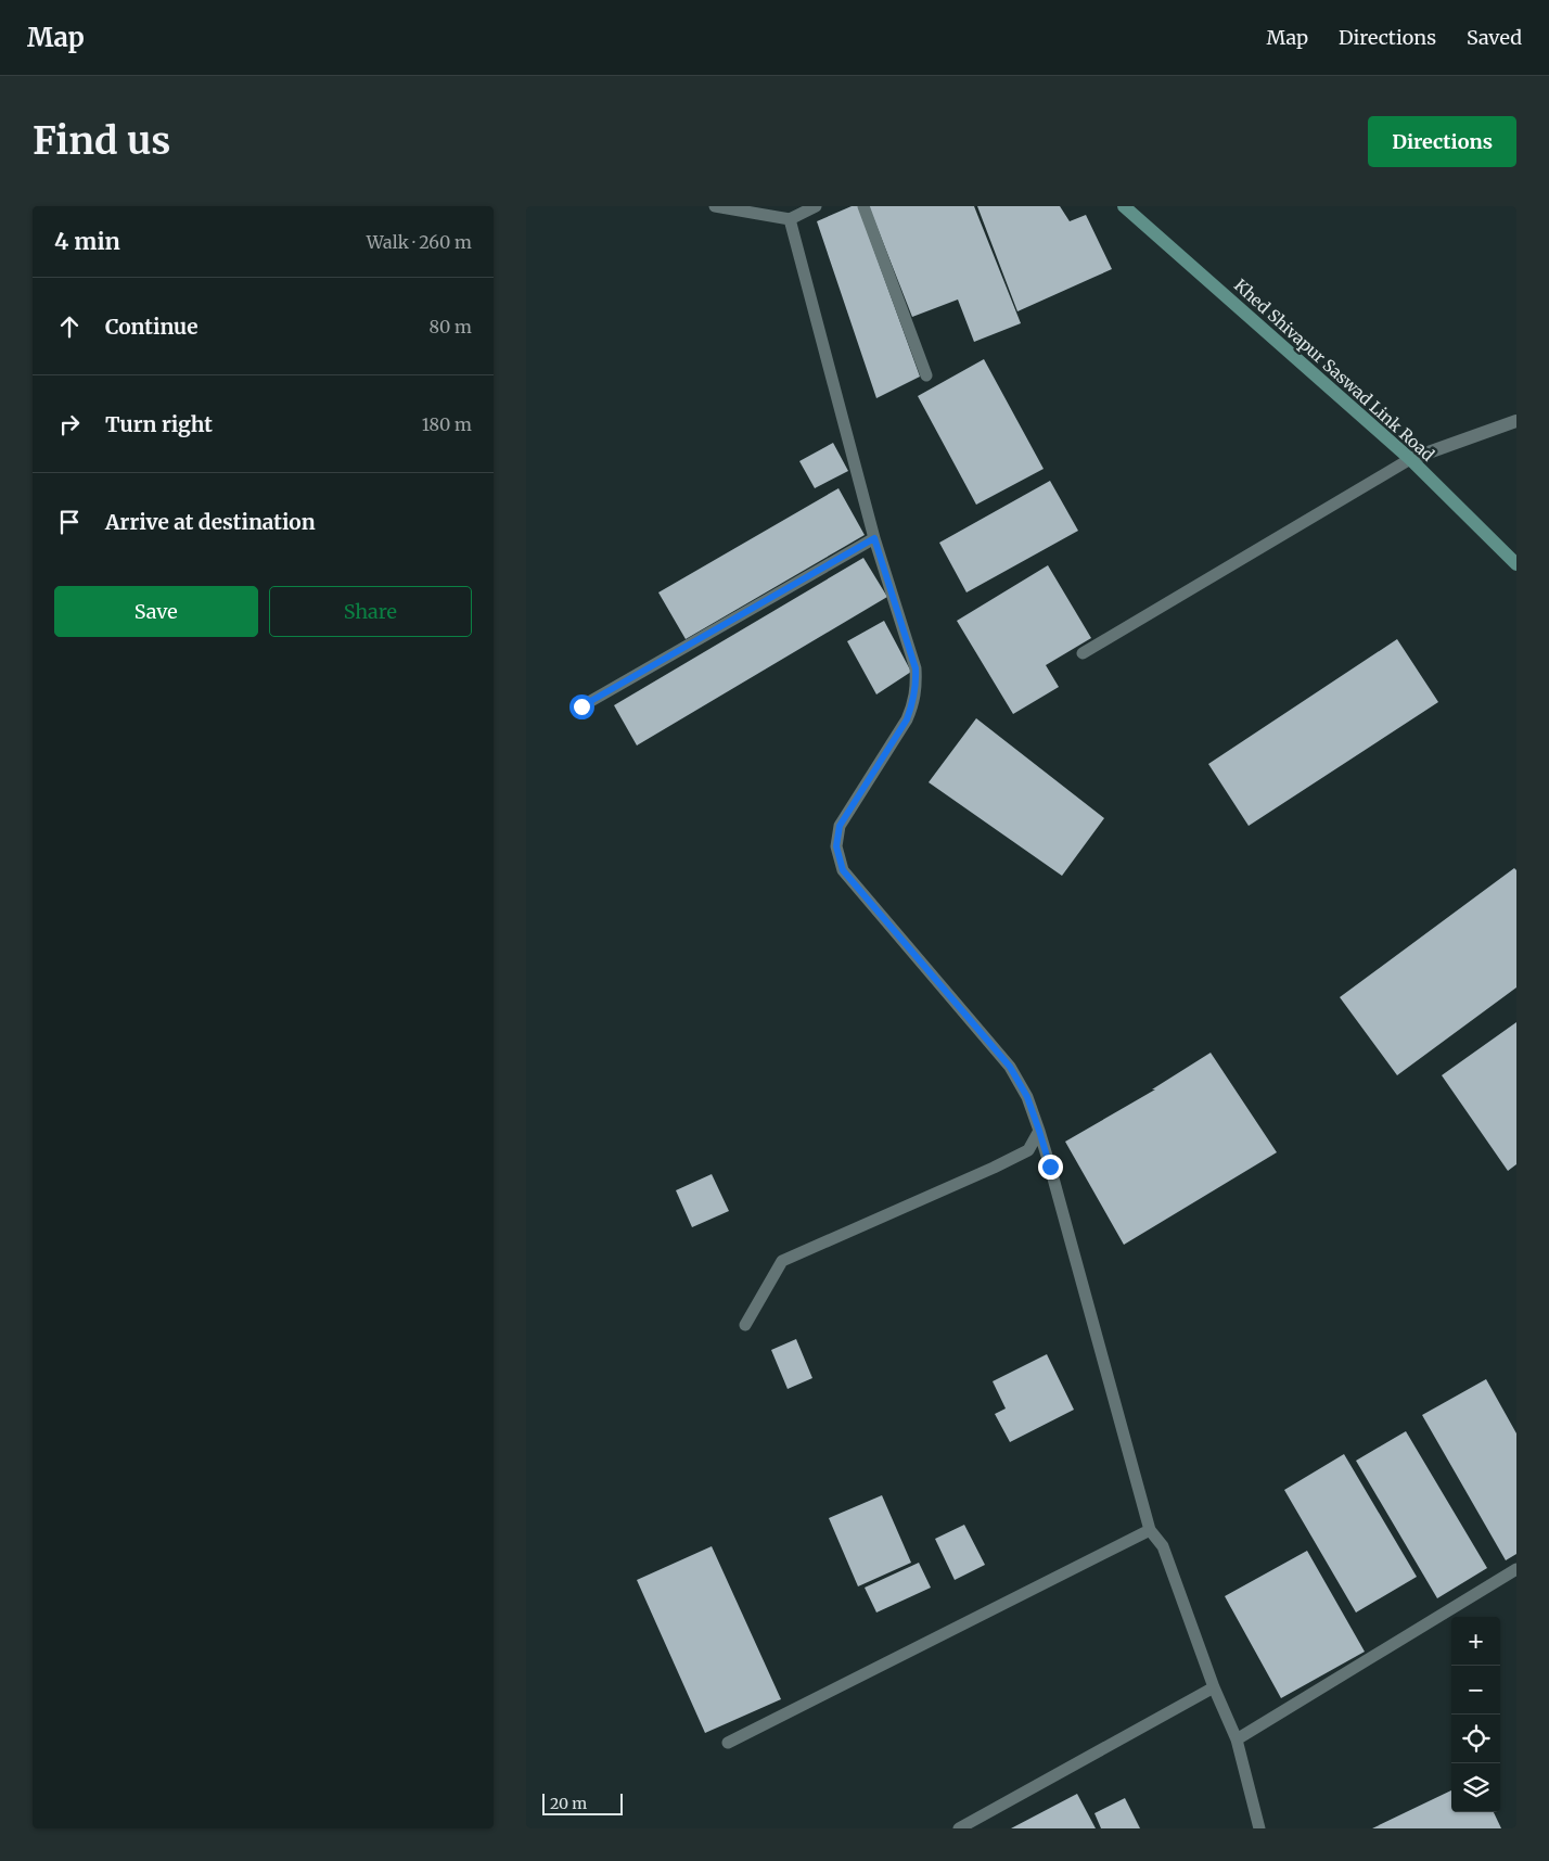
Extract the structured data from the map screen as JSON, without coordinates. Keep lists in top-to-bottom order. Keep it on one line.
{"streets":{"main road":["Khed Shivapur Saswad Link Road"]},"scale_bar":"20 m","page":{"header":"Map","nav":["Map","Directions","Saved"],"buttons":["Directions",["Save","Share"]],"title":"Find us","heading":["4 min","Walk · 260 m"],"list":[["Continue","80 m"],["Turn right","180 m"],"Arrive at destination"],"map_buttons":["+","−"],"scale":"20 m"}}
